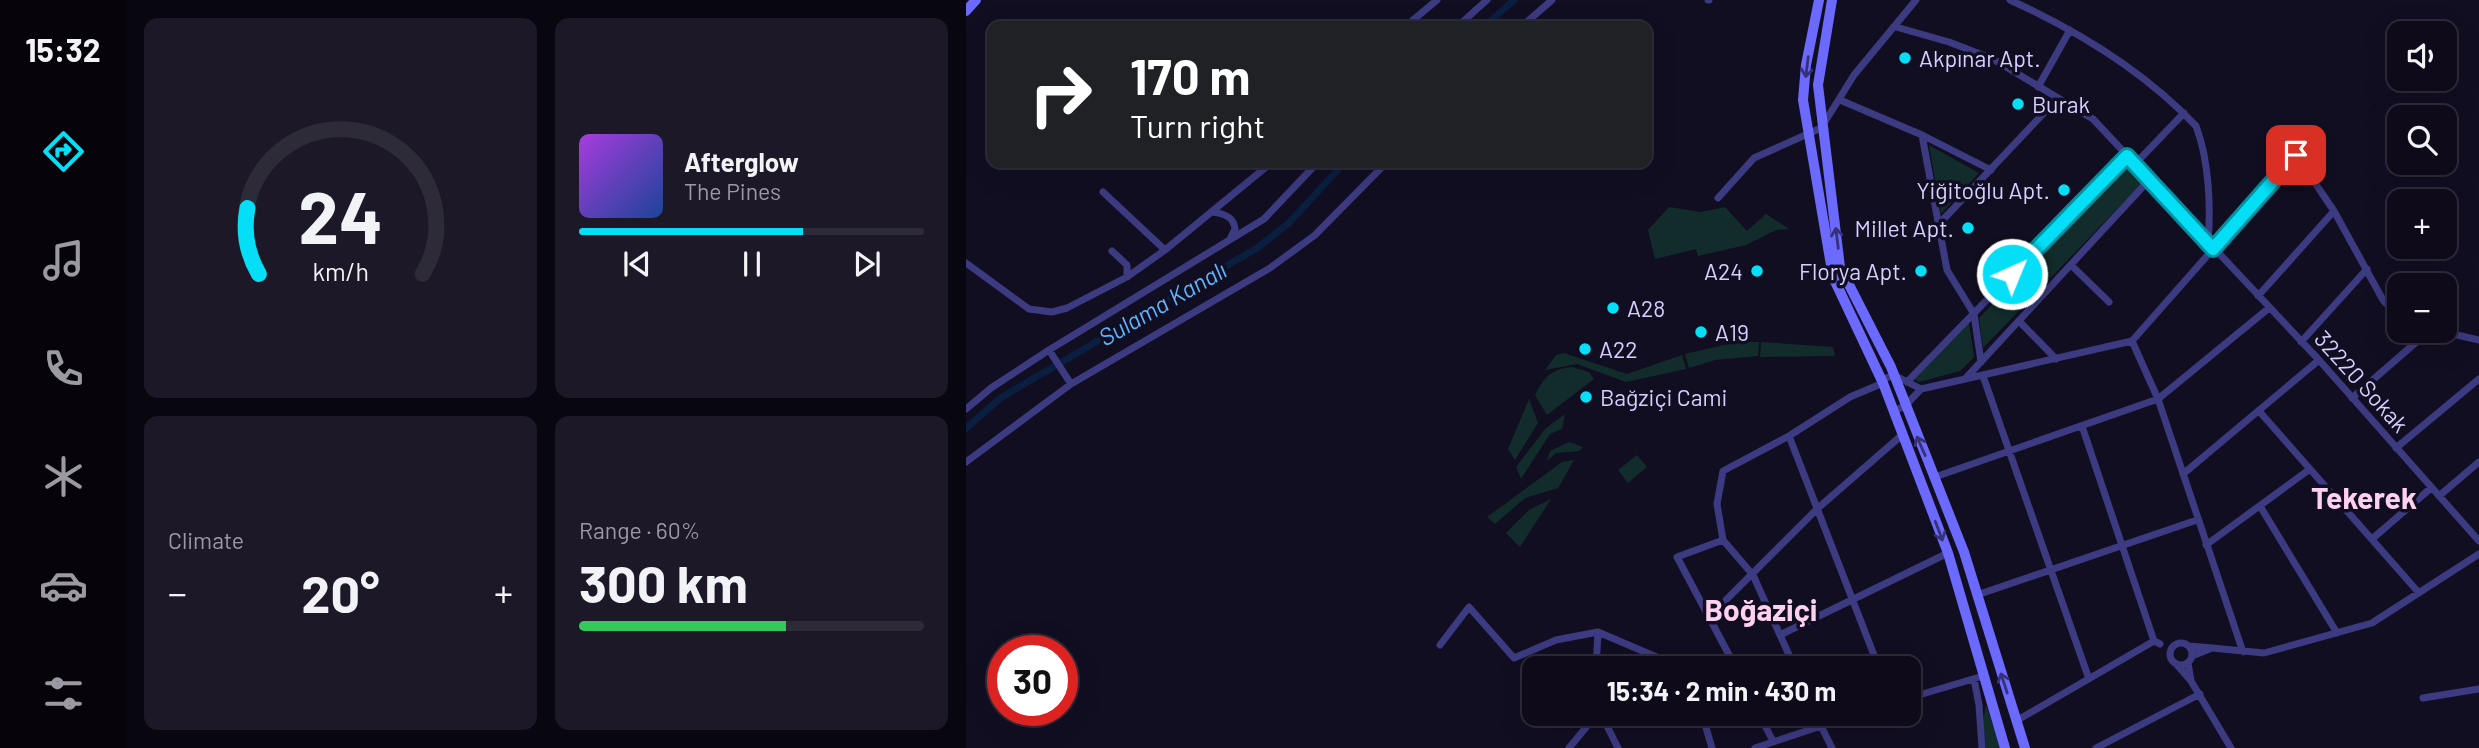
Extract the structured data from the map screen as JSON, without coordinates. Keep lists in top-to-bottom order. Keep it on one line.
{"streets":{"street":["32220 Sokak"]},"districts":["Tekerek","Boğaziçi"],"water":["Sulama Kanalı"],"places":["Akpınar Apt.","Burak","Yiğitoğlu Apt.","Millet Apt.","A24","Florya Apt.","A28","A19","A22","Bağziçi Cami"],"page":{"tabs":"15:32","map_buttons":["+","−"],"turn":["170 m","Turn right"],"song":["Afterglow","The Pines"],"tile":["Climate",["Range · 60%","300 km"]],"heat":["−","20°","+"],"limit":"30","trip":"15:34 · 2 min · 430 m","gauge":["24","km/h"]}}
